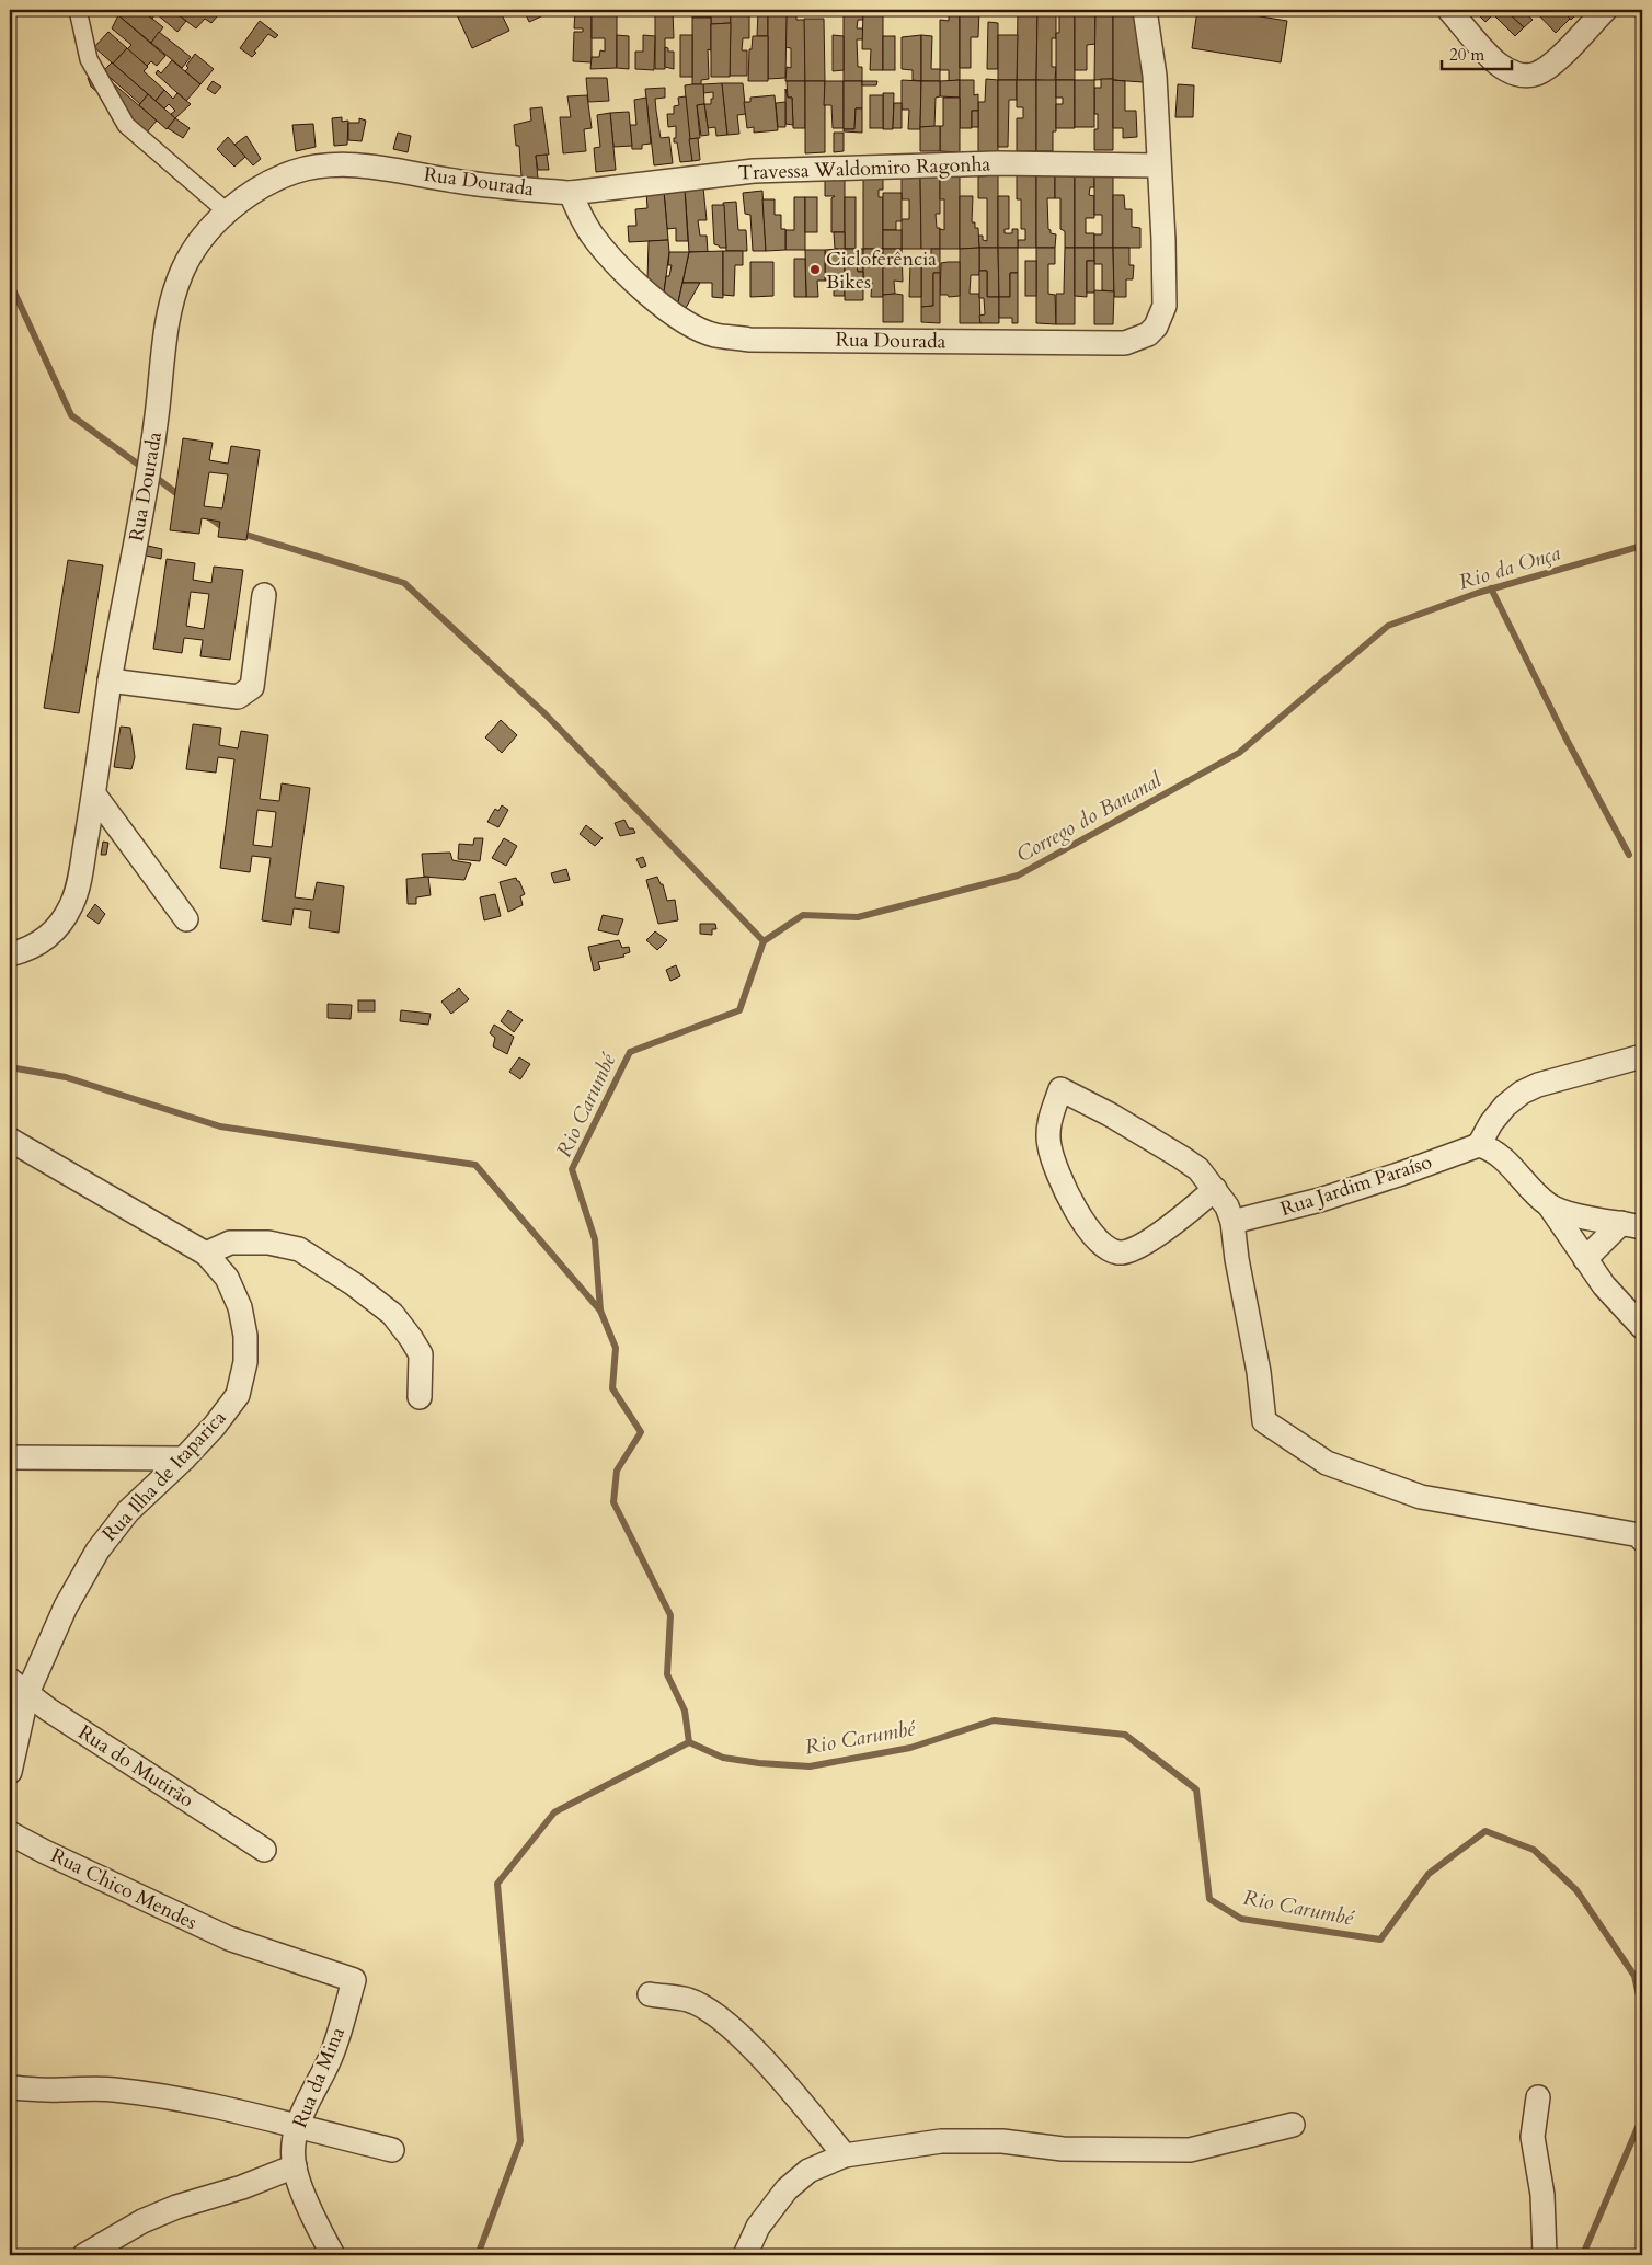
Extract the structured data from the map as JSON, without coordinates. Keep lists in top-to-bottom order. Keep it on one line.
{"streets":{"street":["Travessa Waldomiro Ragonha","Rua Dourada","Rua Jardim Paraíso","Rua Ilha de Itaparica","Rua do Mutirão","Rua Chico Mendes","Rua da Mina"]},"crossings":[["Travessa Waldomiro Ragonha","Rua Dourada"],["Rua Ilha de Itaparica","Rua do Mutirão"],["Rua Chico Mendes","Rua da Mina"]],"water":["Rio da Onça","Corrego do Bananal","Rio Carumbé"],"places":["Cicloferência Bikes"],"scale_bar":"20 m"}
